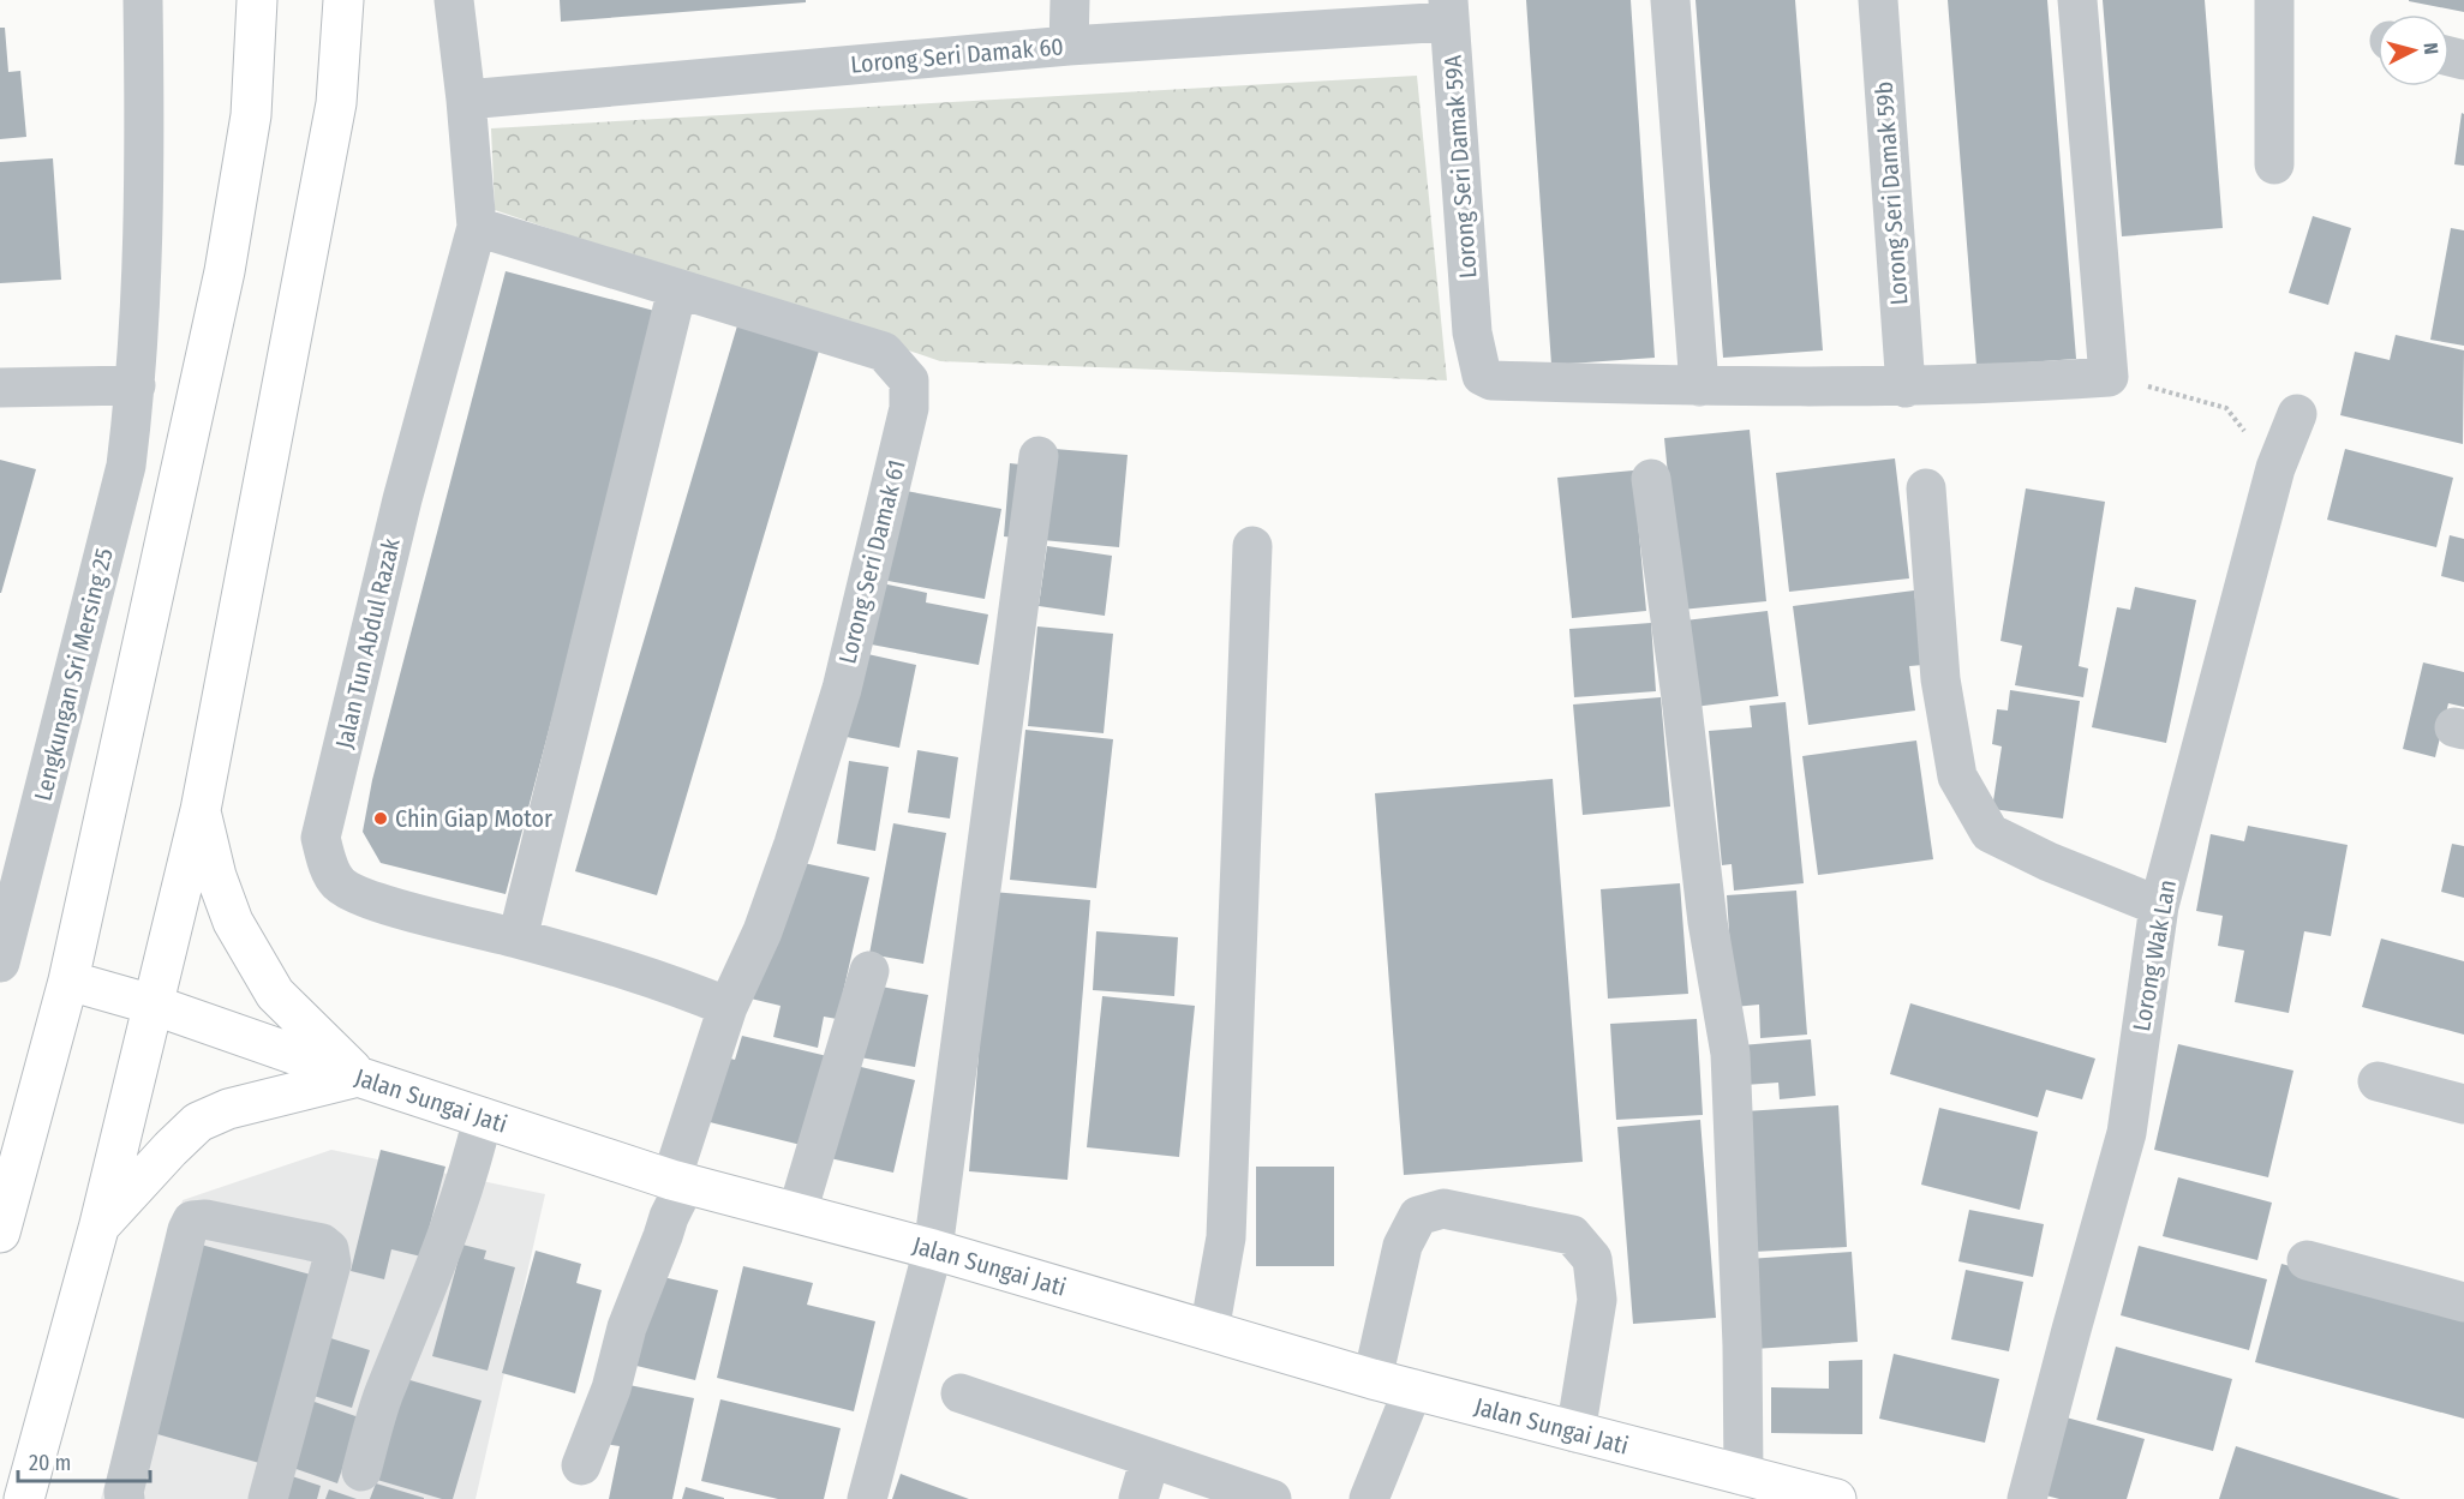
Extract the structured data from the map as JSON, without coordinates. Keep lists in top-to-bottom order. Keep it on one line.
{"streets":{"main road":["Jalan Sungai Jati"],"street":["Lorong Seri Damak 60","Lorong Seri Damak 59A","Lorong Seri Damak 59b","Lorong Seri Damak 61","Jalan Tun Abdul Razak","Lengkungan Sri Mersing 25","Lorong Wak Lan"]},"crossings":[["Lorong Seri Damak 60","Lorong Seri Damak 59A"],["Lorong Seri Damak 60","Jalan Tun Abdul Razak"],["Lorong Seri Damak 61","Jalan Tun Abdul Razak"],["Lorong Seri Damak 61","Jalan Sungai Jati"]],"places":["Chin Giap Motor"],"scale_bar":"20 m","north":"right"}
